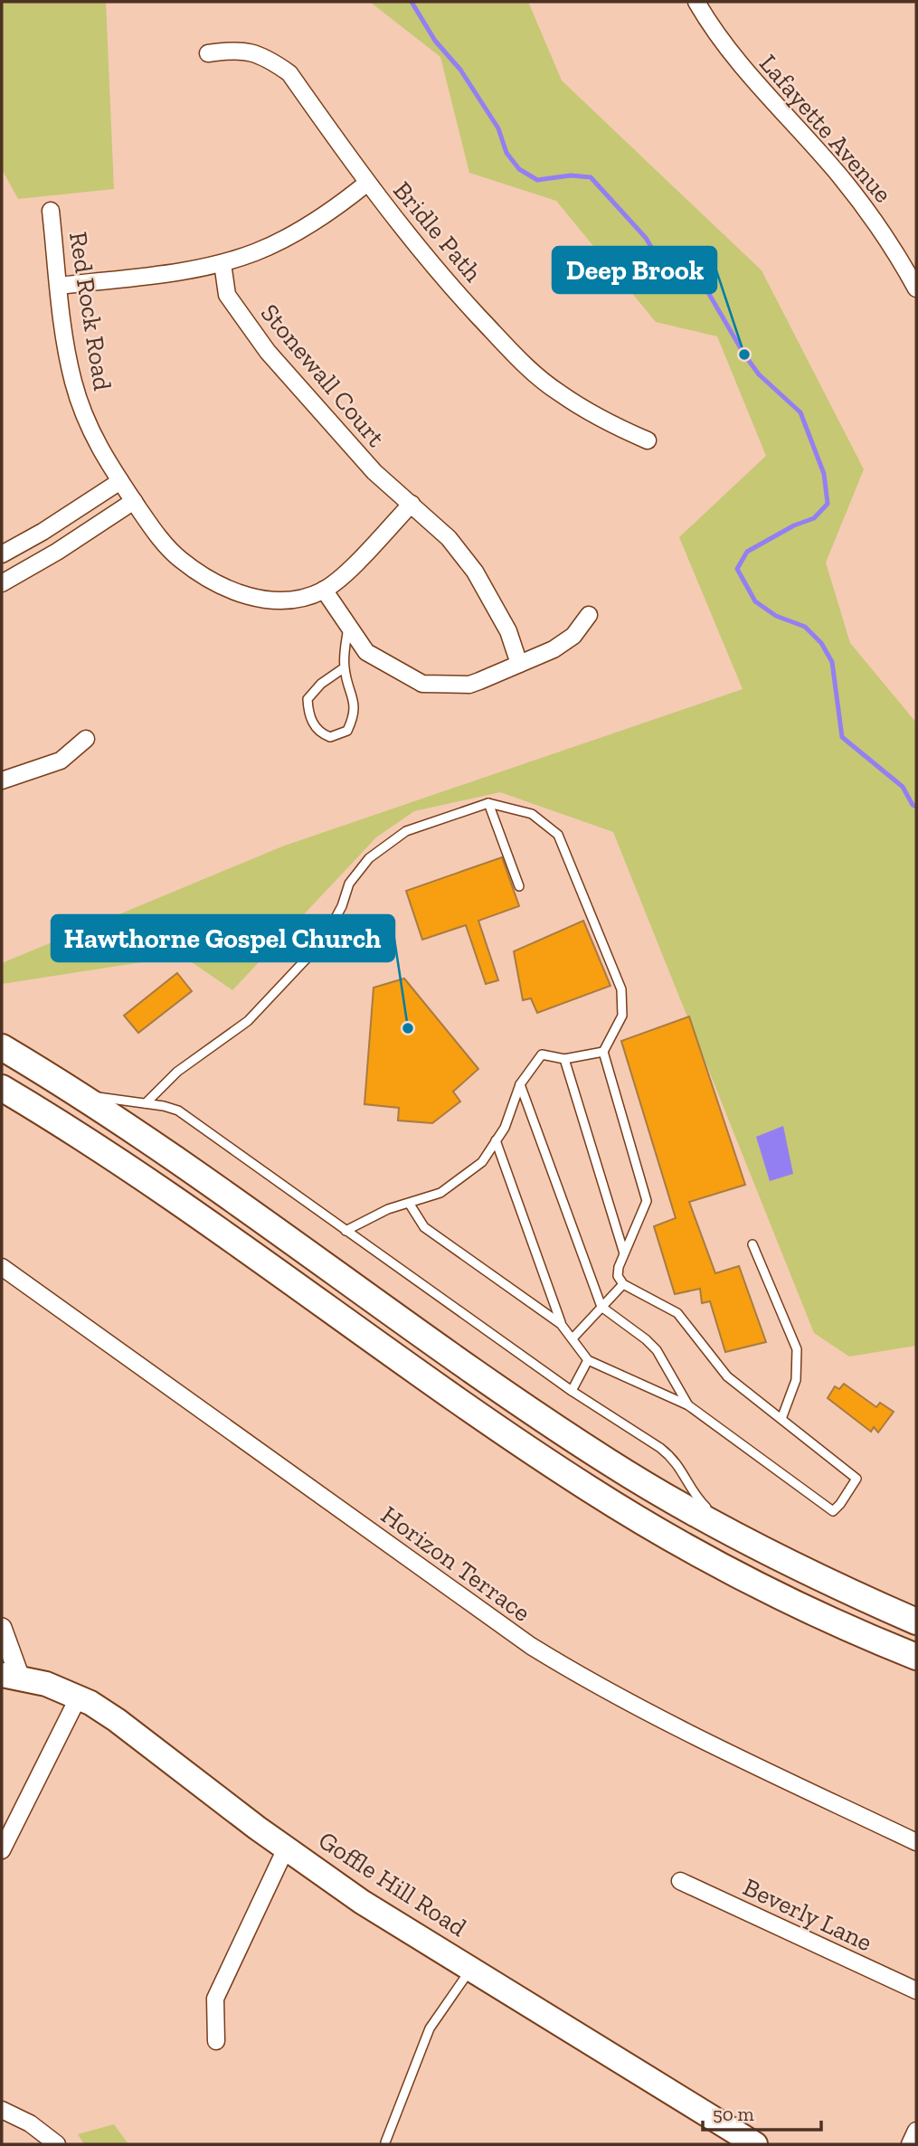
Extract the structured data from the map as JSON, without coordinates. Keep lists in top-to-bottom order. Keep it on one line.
{"streets":{"main road":["Goffle Hill Road"],"street":["Lafayette Avenue","Bridle Path","Red Rock Road","Stonewall Court","Horizon Terrace","Beverly Lane"]},"crossings":[["Red Rock Road","Stonewall Court"]],"places":["Deep Brook","Hawthorne Gospel Church"],"scale_bar":"50 m"}
